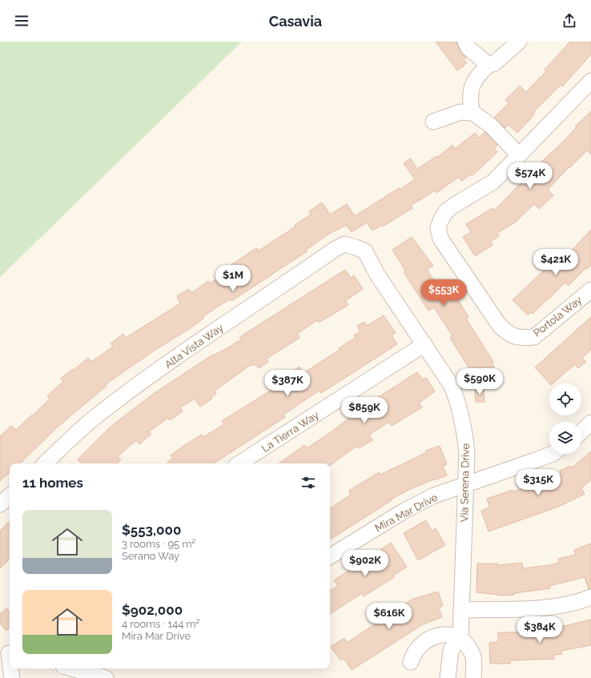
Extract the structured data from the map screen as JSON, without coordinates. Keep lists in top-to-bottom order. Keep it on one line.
{"streets":{"street":["Portola Way","Alta Vista Way","La Tierra Way","Via Serena Drive","Mira Mar Drive"]},"crossings":[["Alta Vista Way","Via Serena Drive"],["La Tierra Way","Via Serena Drive"],["Via Serena Drive","Mira Mar Drive"]],"page":{"header":"Casavia","price":["$574K","$421K","$1M","$553K","$590K","$387K","$859K","$315K","$902K","$616K","$384K"],"heading":"11 homes","list":[{"name":"$553,000","note":"3 rooms · 95 m² · Serano Way"},{"name":"$902,000","note":"4 rooms · 144 m² · Mira Mar Drive"}]}}
